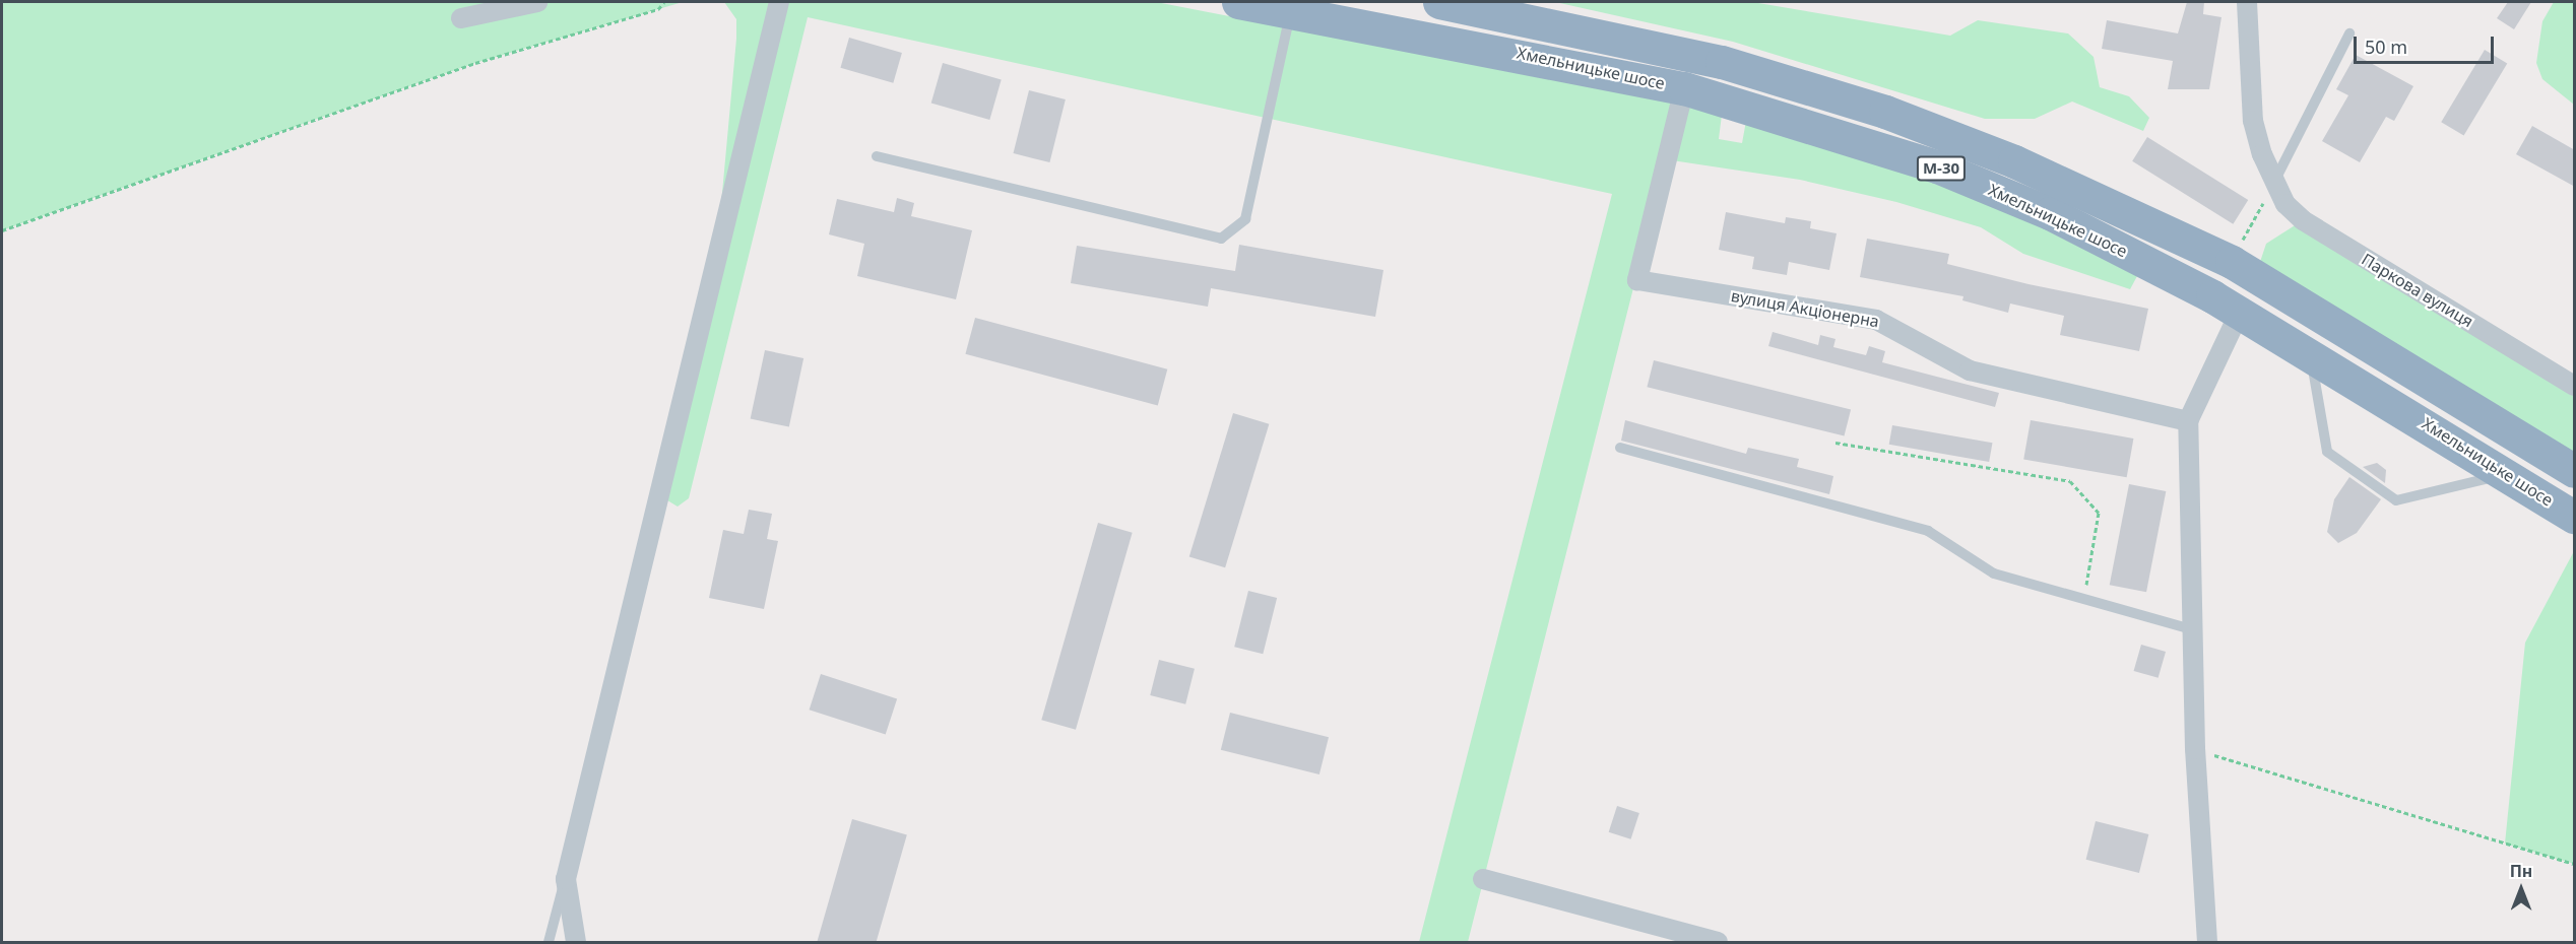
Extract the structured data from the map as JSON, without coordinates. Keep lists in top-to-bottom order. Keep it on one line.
{"streets":{"highway":["Хмельницьке шосе","М-30"],"street":["Паркова вулиця","вулиця Акціонерна"]},"crossings":[["Хмельницьке шосе","вулиця Акціонерна"]],"scale_bar":"50 m","north":"top"}
